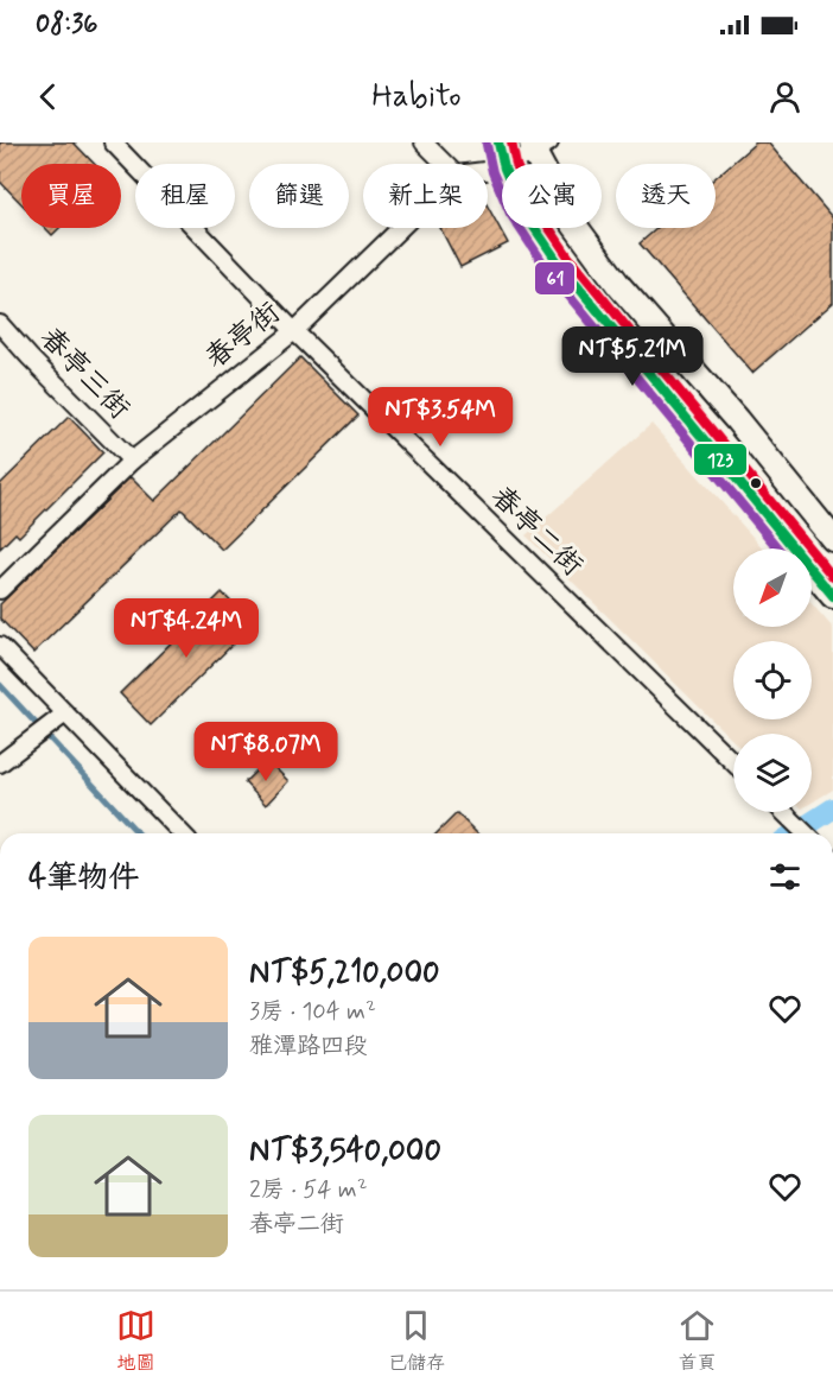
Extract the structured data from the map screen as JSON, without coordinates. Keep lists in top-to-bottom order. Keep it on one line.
{"streets":{"street":["春亭街","春亭三街","春亭二街"]},"crossings":[["春亭街","春亭三街"],["春亭街","春亭二街"]],"lines":["transit line 123","transit line 61"],"north":"bottom left","page":{"status":"08:36","header":"Habito","chip":["買屋","租屋","篩選","新上架","公寓","透天"],"price":["NT$5.21M","NT$3.54M","NT$4.24M","NT$8.07M"],"heading":"4筆物件","list":[{"name":"NT$5,210,000","note":"3房 · 104 m² · 雅潭路四段"},{"name":"NT$3,540,000","note":"2房 · 54 m² · 春亭二街"}],"tabs":["地圖","已儲存","首頁"]}}
